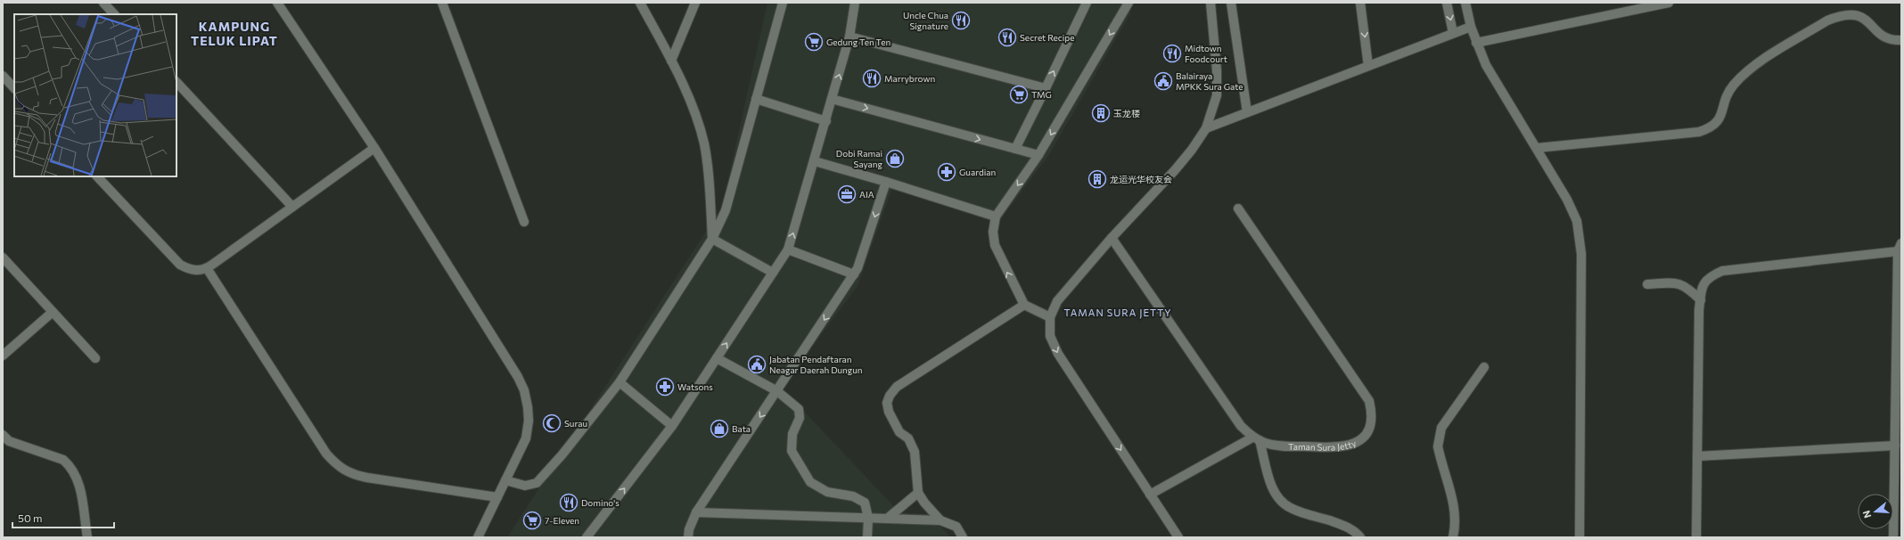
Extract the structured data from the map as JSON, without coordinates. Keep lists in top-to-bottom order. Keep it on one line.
{"streets":{"street":["Taman Sura Jetty"]},"districts":["KAMPUNG TELUK LIPAT","TAMAN SURA JETTY"],"places":{"restaurant":["Uncle Chua Signature","Secret Recipe","Midtown Foodcourt","Marrybrown","Domino's"],"supermarket":["Gedung Ten Ten","TMG","7-Eleven"],"public building":["Balairaya MPKK Sura Gate","Jabatan Pendaftaran Neagar Daerah Dungun"],"building":["玉龙楼","龙运光华校友会"],"shop":["Dobi Ramai Sayang","Bata"],"pharmacy":["Guardian","Watsons"],"office":["AIA"],"mosque":["Surau"]},"scale_bar":"50 m","north":"left"}
